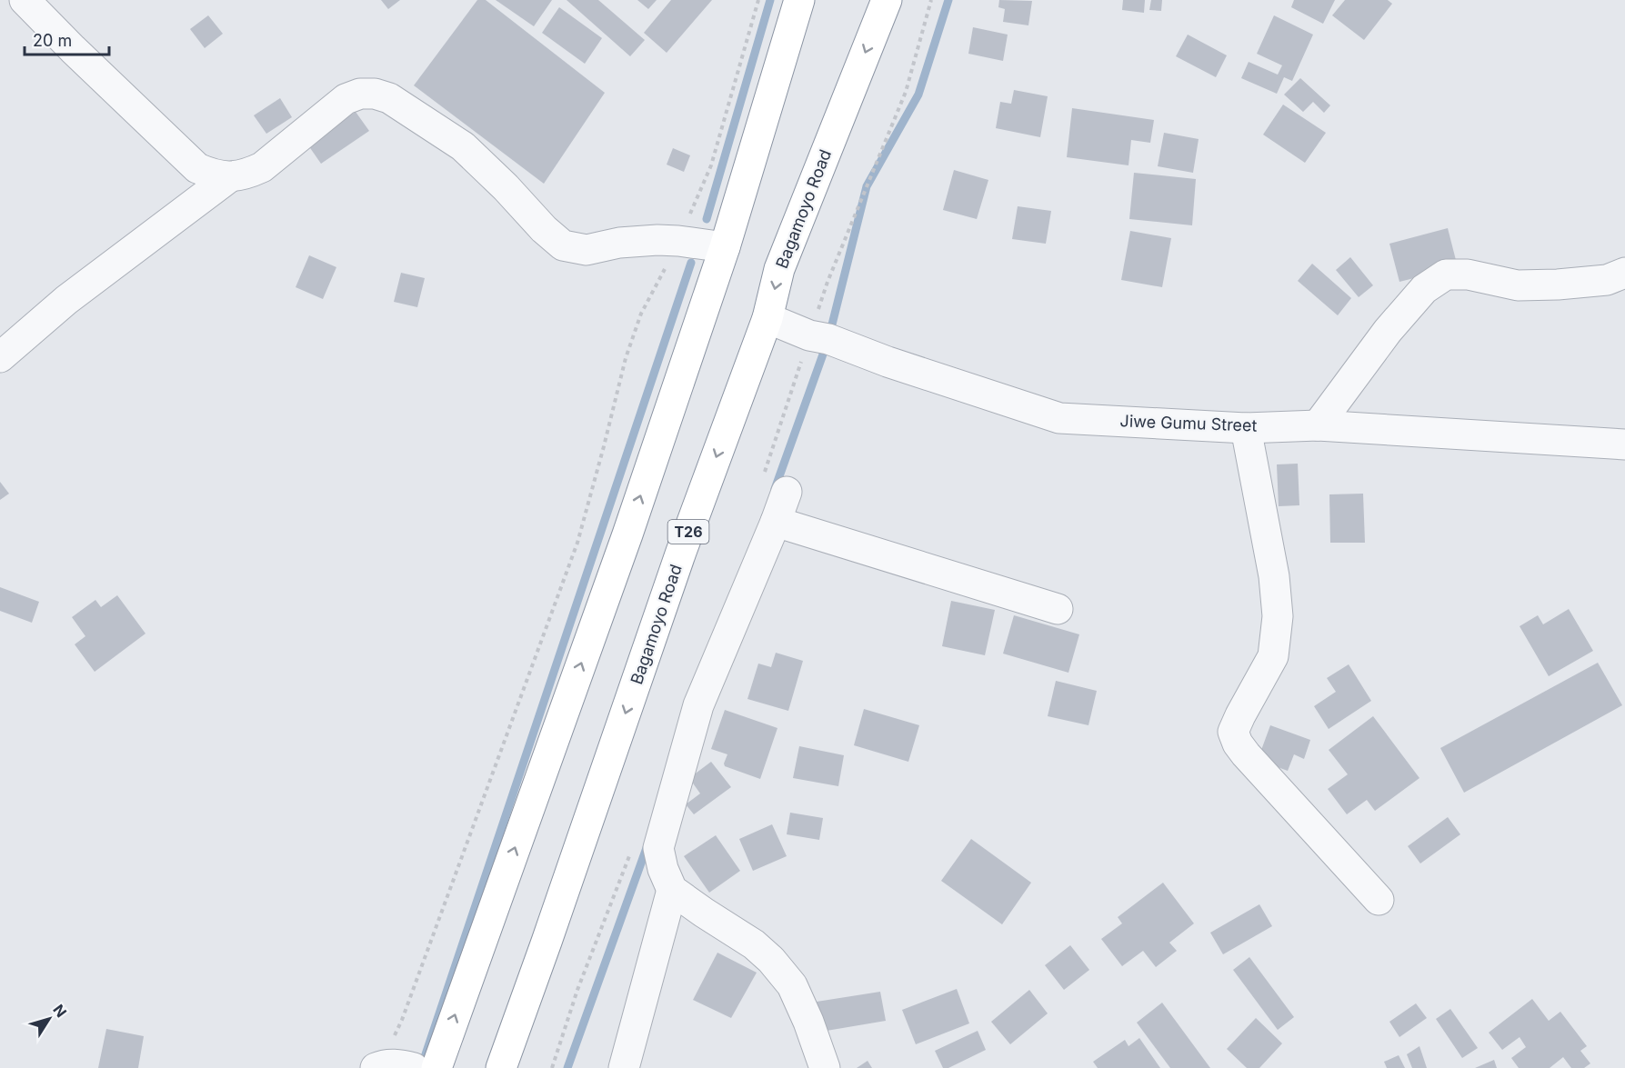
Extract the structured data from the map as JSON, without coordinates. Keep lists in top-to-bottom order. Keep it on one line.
{"streets":{"highway":["Bagamoyo Road","T26"],"street":["Jiwe Gumu Street"]},"crossings":[["Bagamoyo Road","Jiwe Gumu Street"]],"scale_bar":"20 m","north":"top right"}
